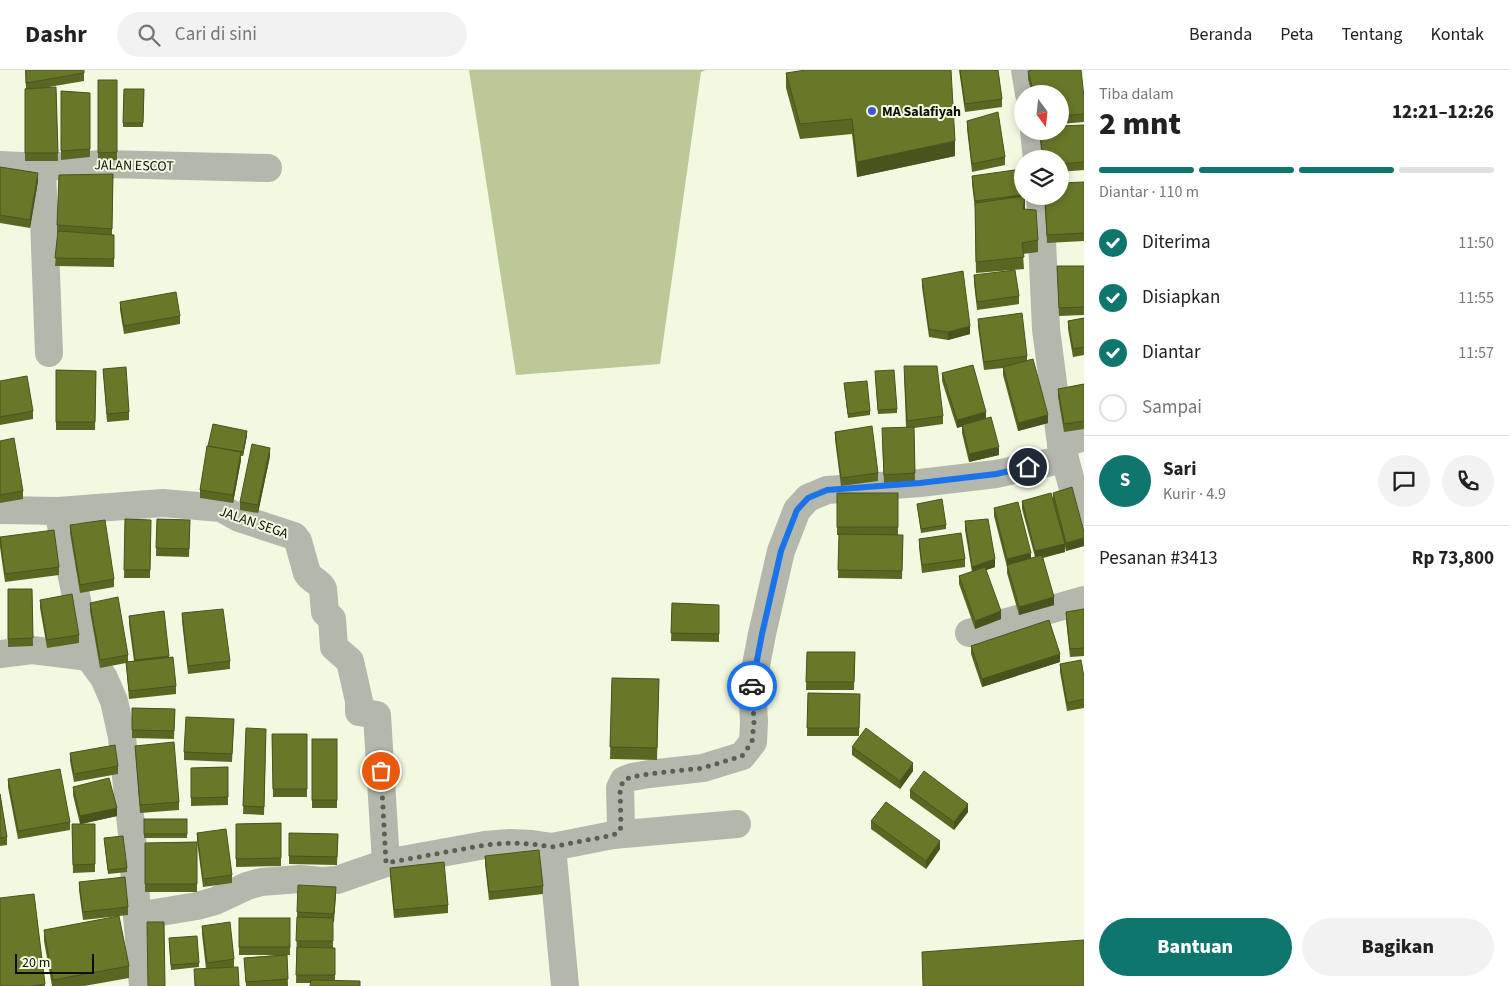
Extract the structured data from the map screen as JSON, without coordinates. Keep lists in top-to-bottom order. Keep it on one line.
{"streets":{"street":["JALAN ESCOT","JALAN SEGA"]},"places":["MA Salafiyah"],"scale_bar":"20 m","north":"bottom","page":{"header":"Dashr","search":"Cari di sini","nav":["Beranda","Peta","Tentang","Kontak"],"heading":["2 mnt","Tiba dalam","12:21–12:26"],"panel":["Sari","Kurir · 4.9","Pesanan #3413","Rp 73,800"],"bar":"Diantar · 110 m","list":[["Diterima","11:50"],["Disiapkan","11:55"],["Diantar","11:57"],"Sampai"],"round":"S","buttons":["Bantuan","Bagikan"],"scale":"20 m"}}
